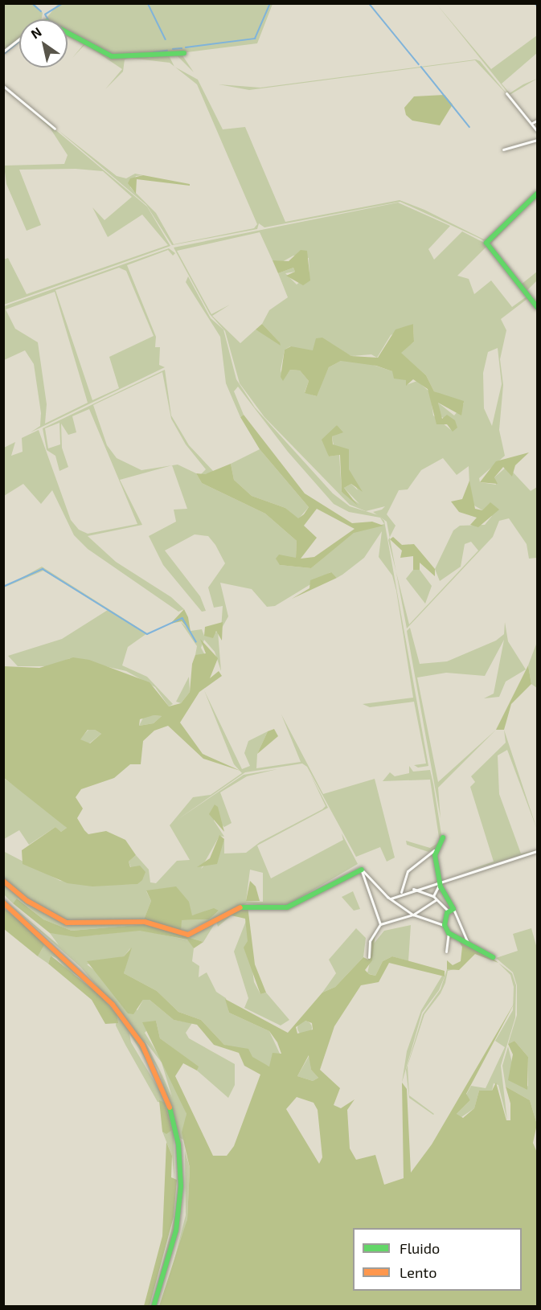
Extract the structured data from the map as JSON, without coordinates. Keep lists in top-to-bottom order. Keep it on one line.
{"legend":["Fluido","Lento"],"north":"top left"}
